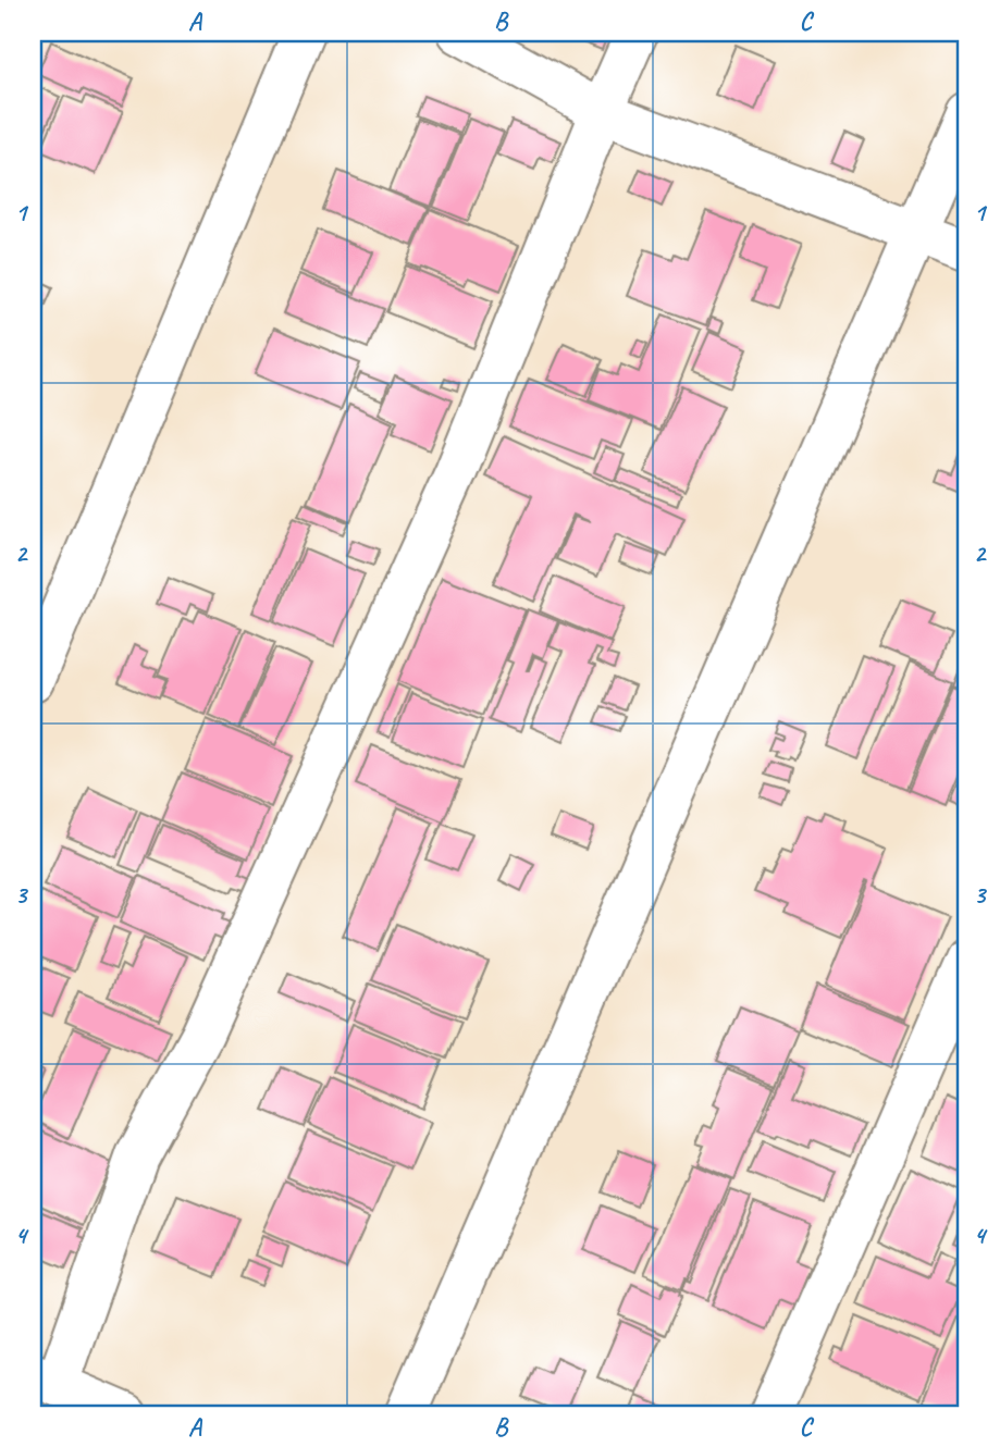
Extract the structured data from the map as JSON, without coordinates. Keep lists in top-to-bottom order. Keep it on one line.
{"grid":{"columns":["A","B","C"],"rows":["1","2","3","4"]}}
